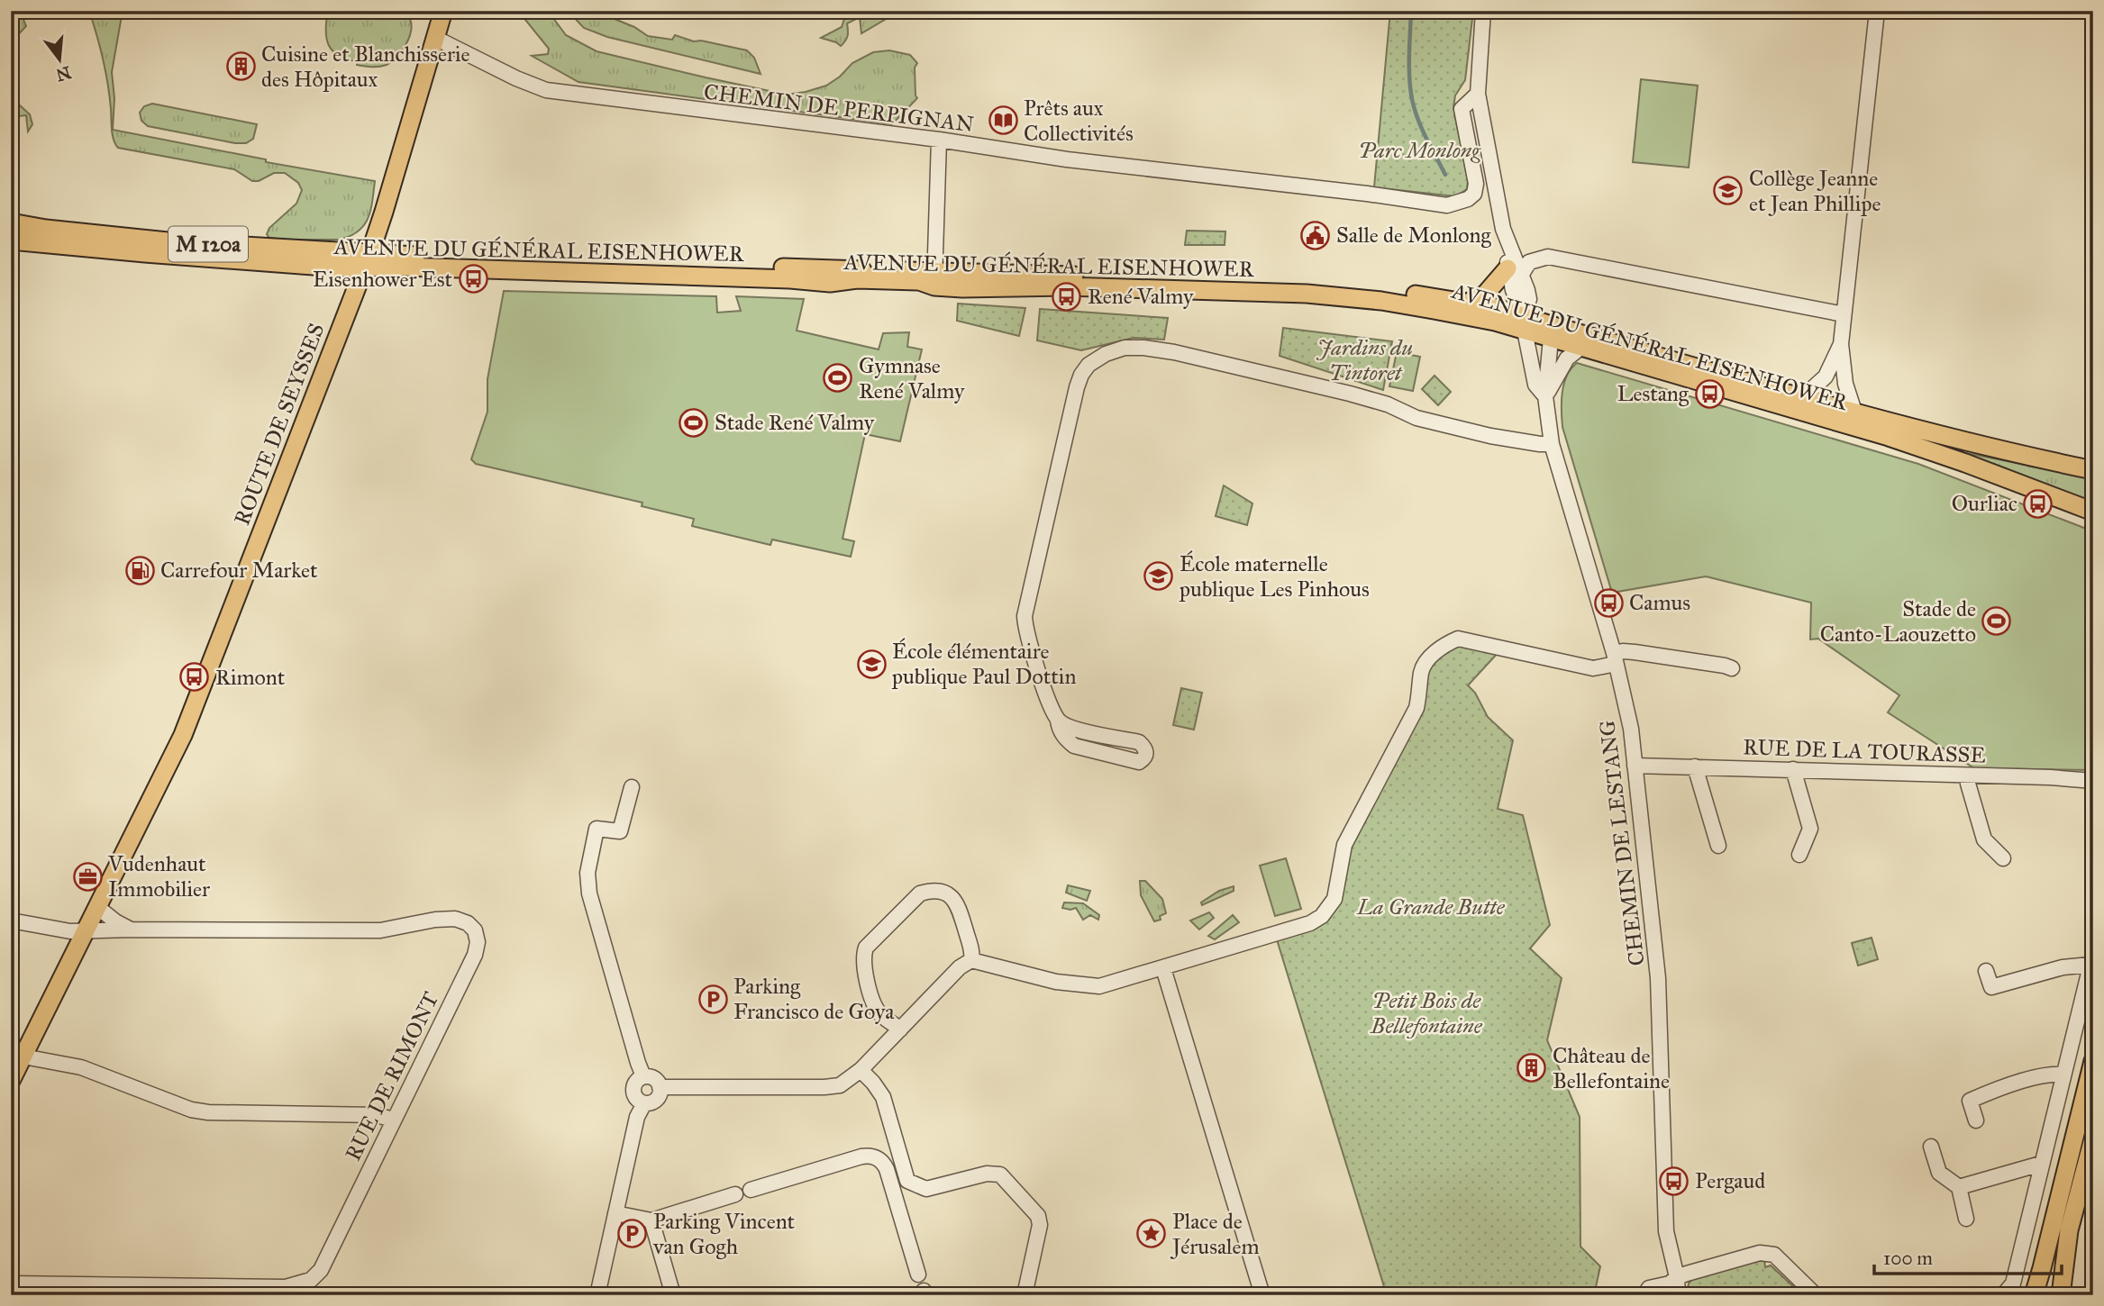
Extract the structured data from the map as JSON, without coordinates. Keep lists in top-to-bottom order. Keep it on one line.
{"streets":{"main road":["M 120a","AVENUE DU GÉNÉRAL EISENHOWER","ROUTE DE SEYSSES"],"street":["CHEMIN DE PERPIGNAN","RUE DE LA TOURASSE","CHEMIN DE LESTANG","RUE DE RIMONT"]},"crossings":[["CHEMIN DE PERPIGNAN","ROUTE DE SEYSSES"],["CHEMIN DE PERPIGNAN","CHEMIN DE LESTANG"],["AVENUE DU GÉNÉRAL EISENHOWER","ROUTE DE SEYSSES"],["AVENUE DU GÉNÉRAL EISENHOWER","CHEMIN DE LESTANG"],["ROUTE DE SEYSSES","RUE DE RIMONT"],["RUE DE LA TOURASSE","CHEMIN DE LESTANG"]],"parks":["Parc Monlong","Jardins du Tintoret","La Grande Butte","Petit Bois de Bellefontaine"],"places":{"building":["Cuisine et Blanchisserie des Hôpitaux","Château de Bellefontaine"],"library":["Prêts aux Collectivités"],"school or university":["Collège Jeanne et Jean Phillipe","École maternelle publique Les Pinhous","École élémentaire publique Paul Dottin"],"public building":["Salle de Monlong"],"bus stop":["Eisenhower Est","René Valmy","Lestang","Ourliac","Camus","Rimont","Pergaud"],"sports":["Gymnase René Valmy","Stade René Valmy","Stade de Canto-Laouzetto"],"fuel station":["Carrefour Market"],"office":["Vudenhaut Immobilier"],"parking":["Parking Francisco de Goya","Parking Vincent van Gogh"],"place":["Place de Jérusalem"]},"scale_bar":"100 m","north":"bottom"}
